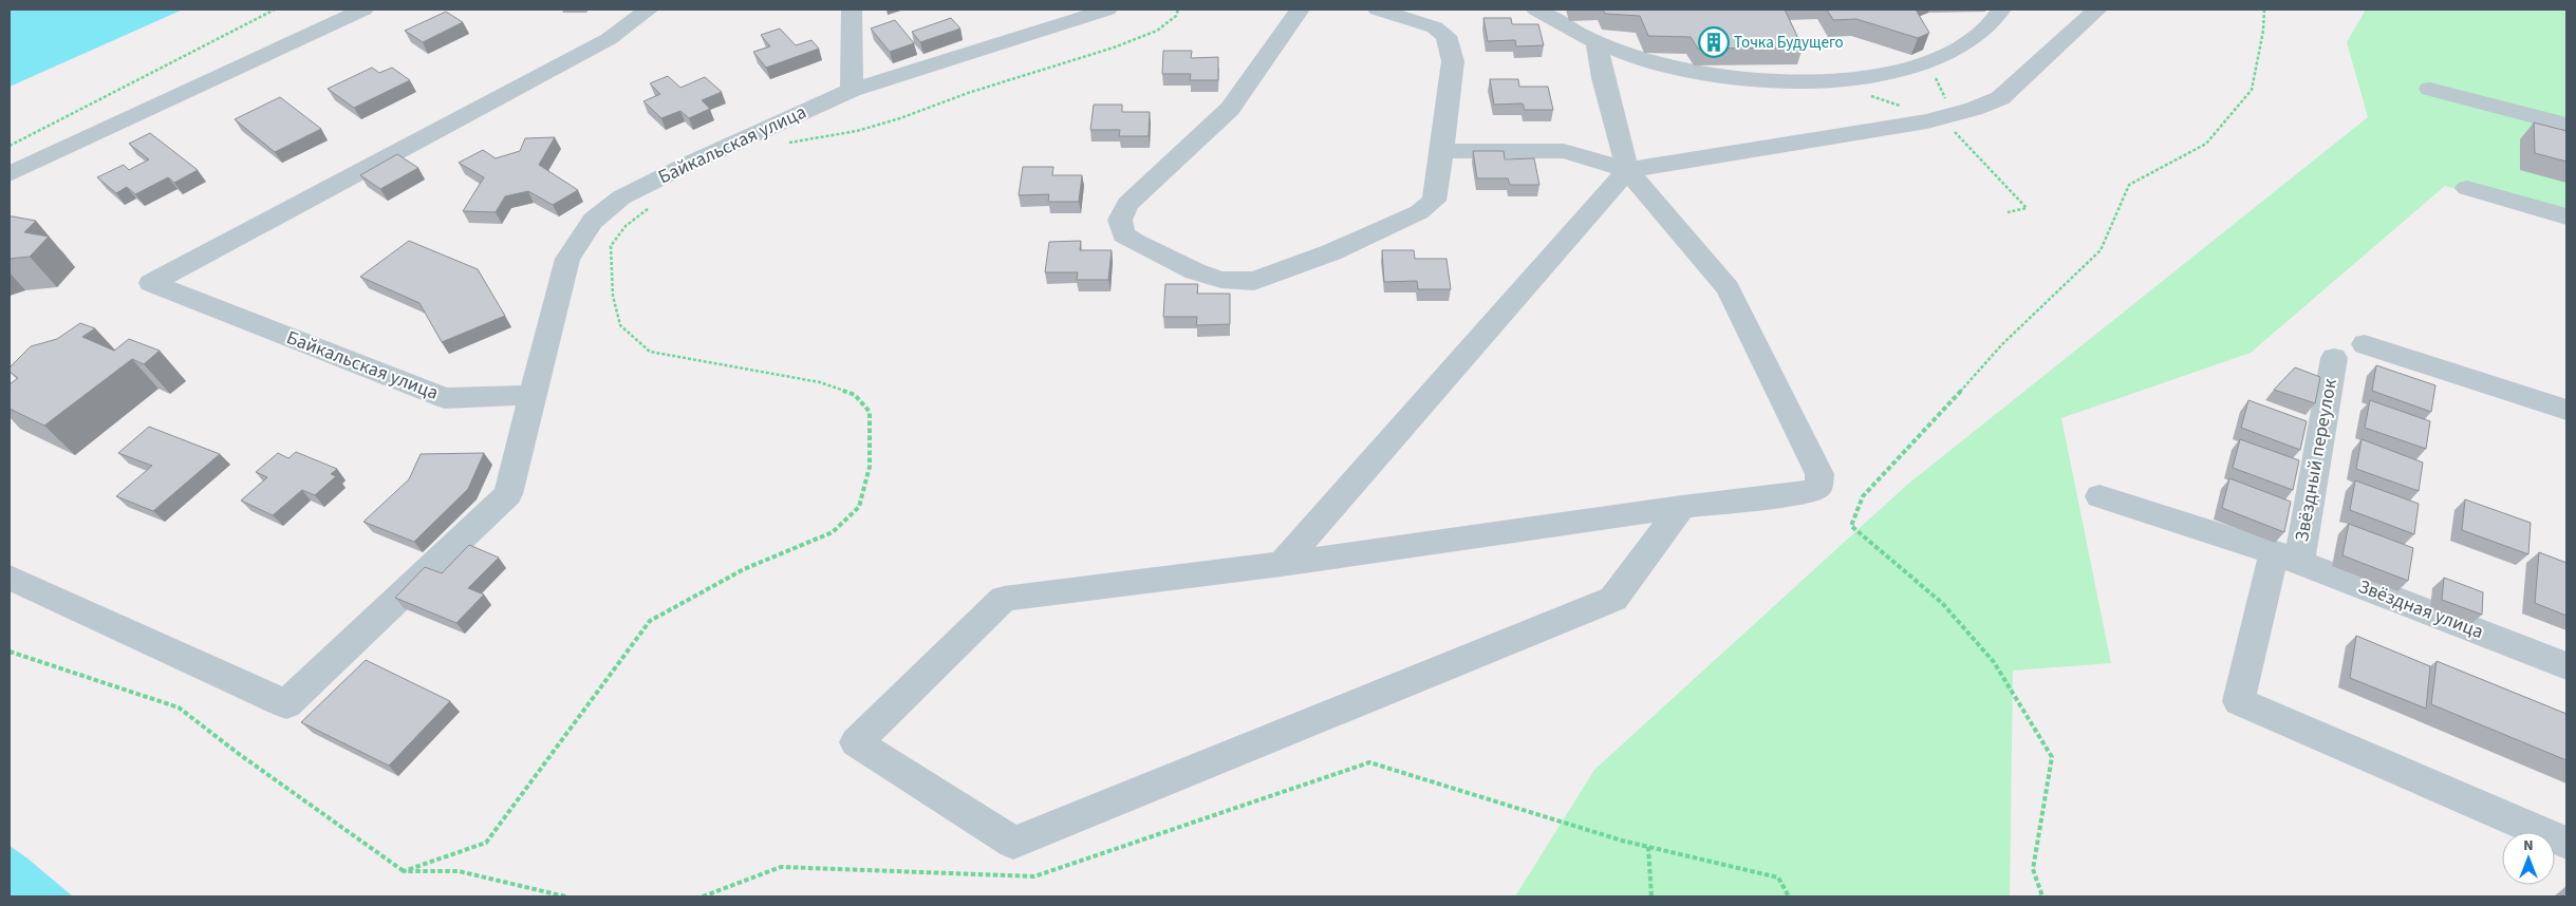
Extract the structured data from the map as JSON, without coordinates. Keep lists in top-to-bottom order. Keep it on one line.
{"streets":{"street":["Байкальская улица","Звёздный переулок","Звёздная улица"]},"crossings":[["Звёздный переулок","Звёздная улица"]],"places":{"building":["Точка Будущего"]},"north":"top"}
